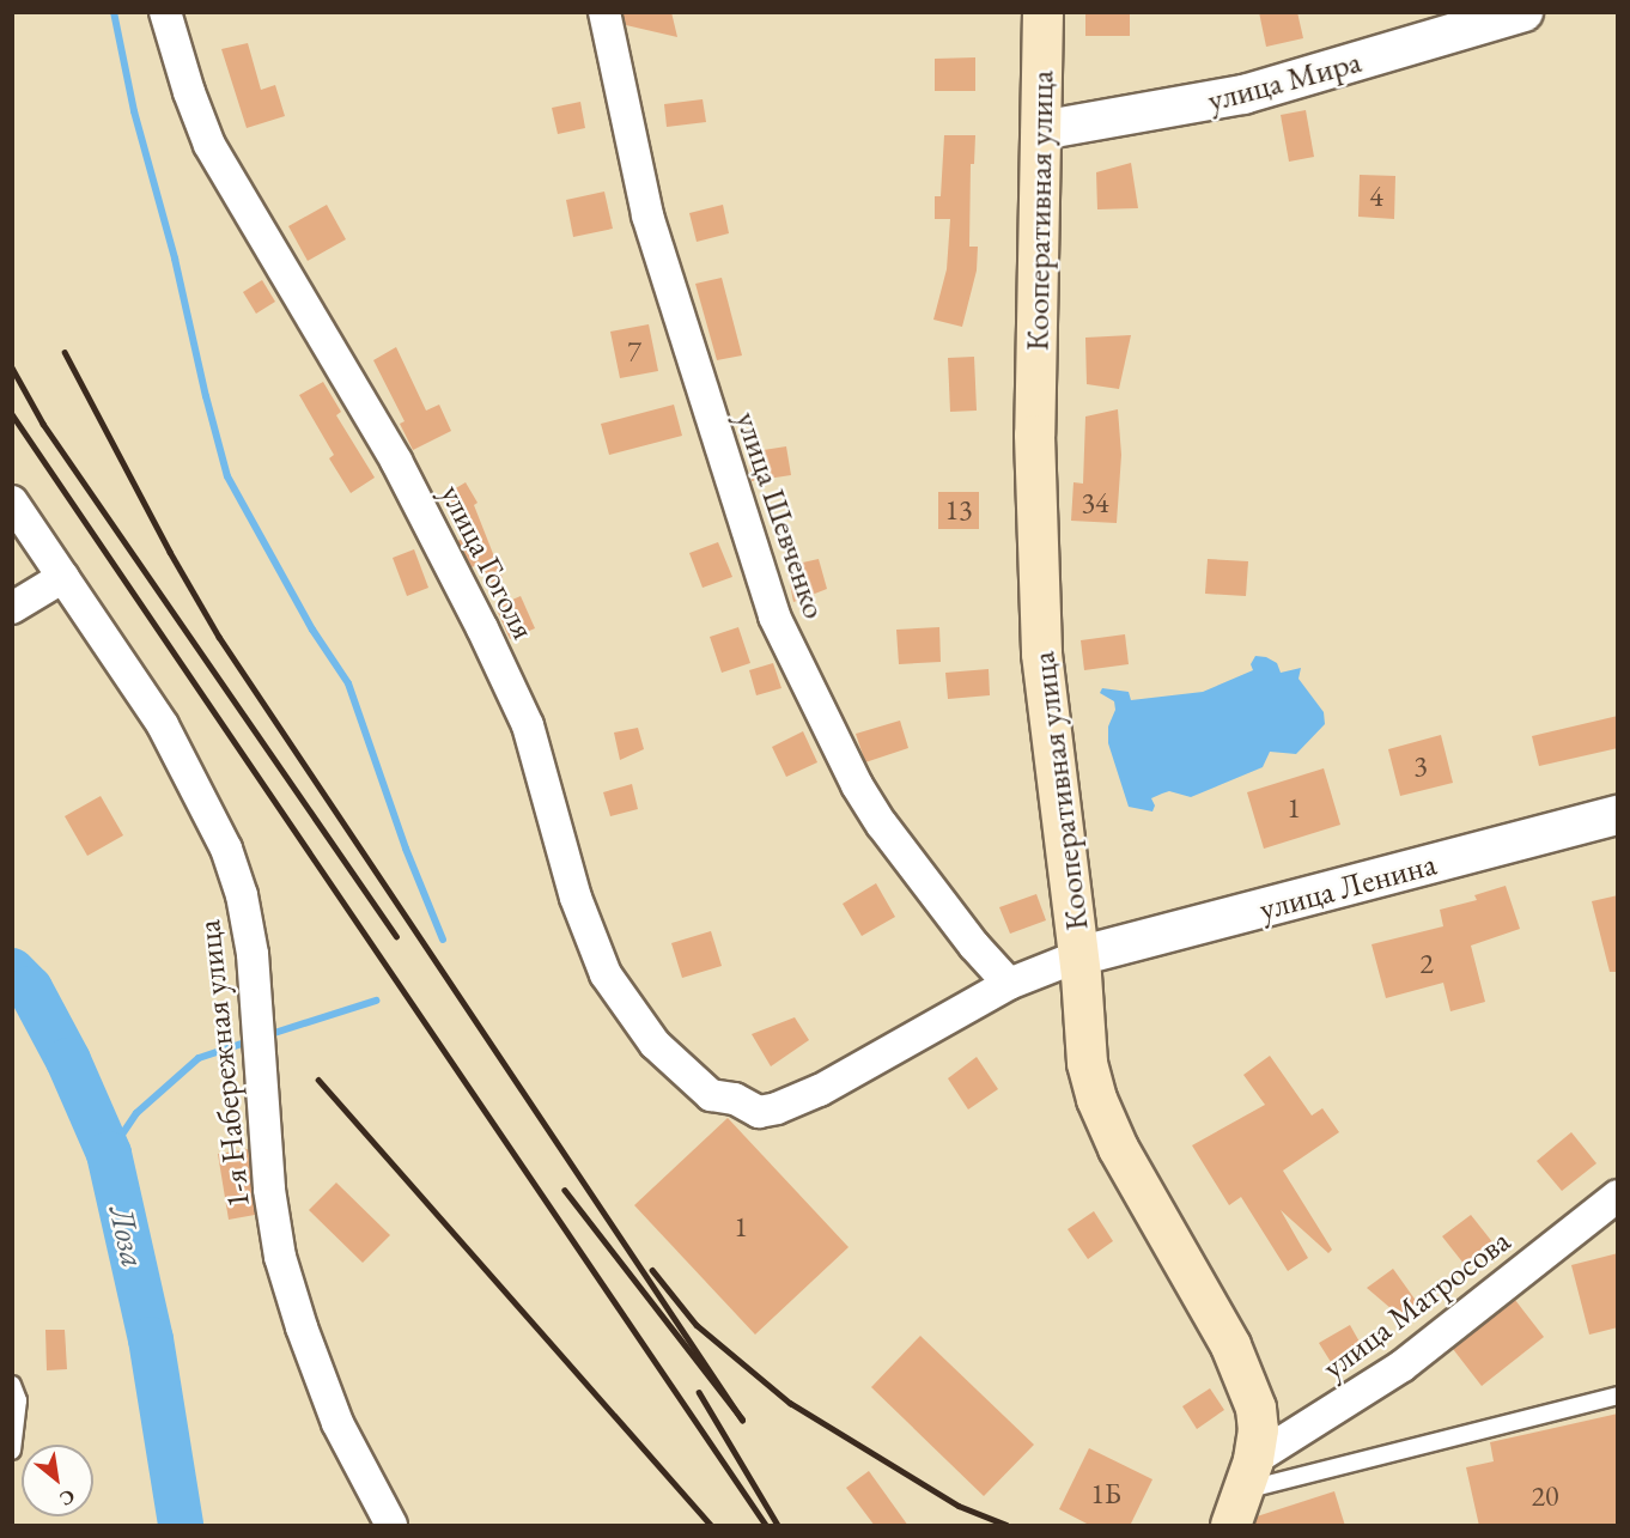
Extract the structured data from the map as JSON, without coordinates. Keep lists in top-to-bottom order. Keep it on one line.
{"streets":{"main road":["Кооперативная улица"],"street":["улица Мира","улица Шевченко","улица Гоголя","улица Ленина","1-я Набережная улица","улица Матросова"]},"crossings":[["улица Мира","Кооперативная улица"],["Кооперативная улица","улица Ленина"],["Кооперативная улица","улица Матросова"],["улица Шевченко","улица Гоголя"]],"water":["Лоза"],"house_numbers":["4","7","34","13","3","1","2","1","1Б","20"],"north":"bottom right"}
